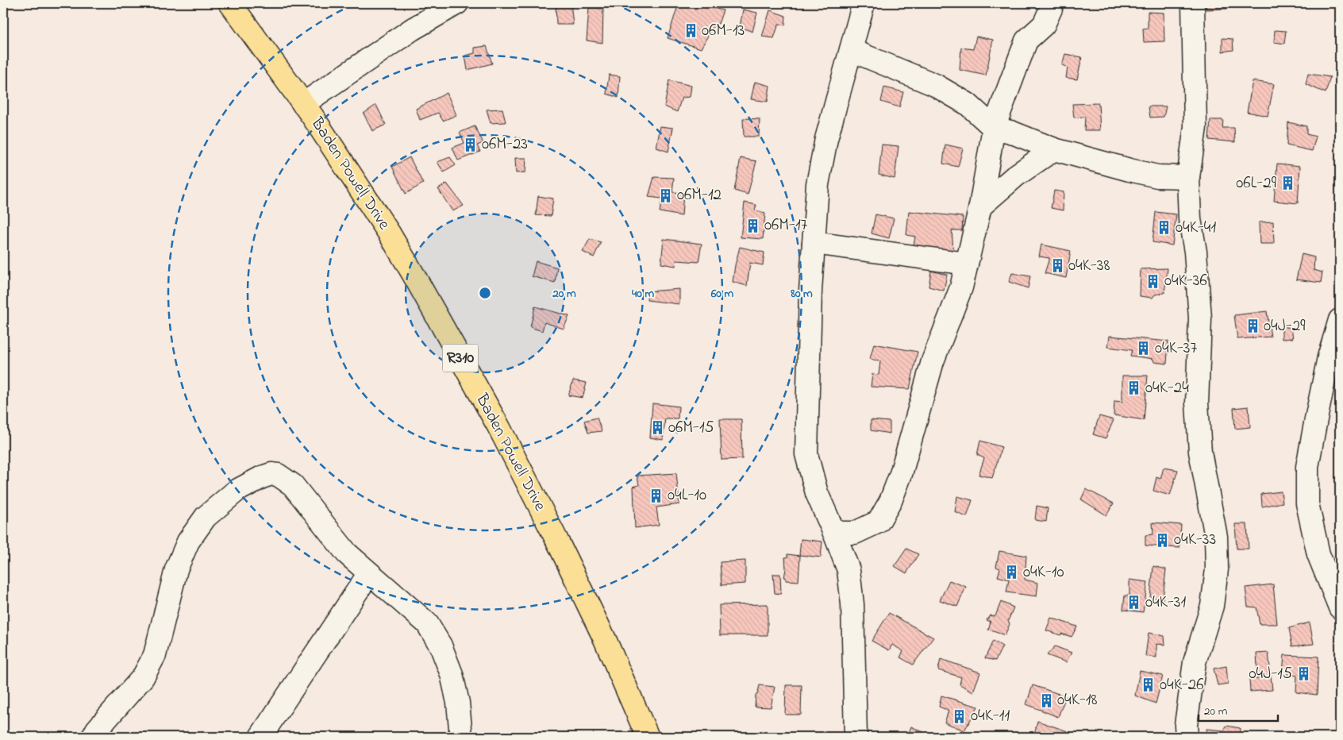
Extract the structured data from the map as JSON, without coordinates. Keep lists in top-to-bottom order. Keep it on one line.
{"streets":{"main road":["Baden Powell Drive","R310"]},"places":{"building":["06M-13","06M-23","06L-29","06M-12","06M-17","04K-41","04K-38","04K-36","04J-29","04K-37","04K-24","06M-15","04L-10","04K-33","04K-10","04K-31","04J-15","04K-26","04K-18","04K-11"]},"scale_bar":"20 m","rings":["20 m","40 m","60 m","80 m"]}
